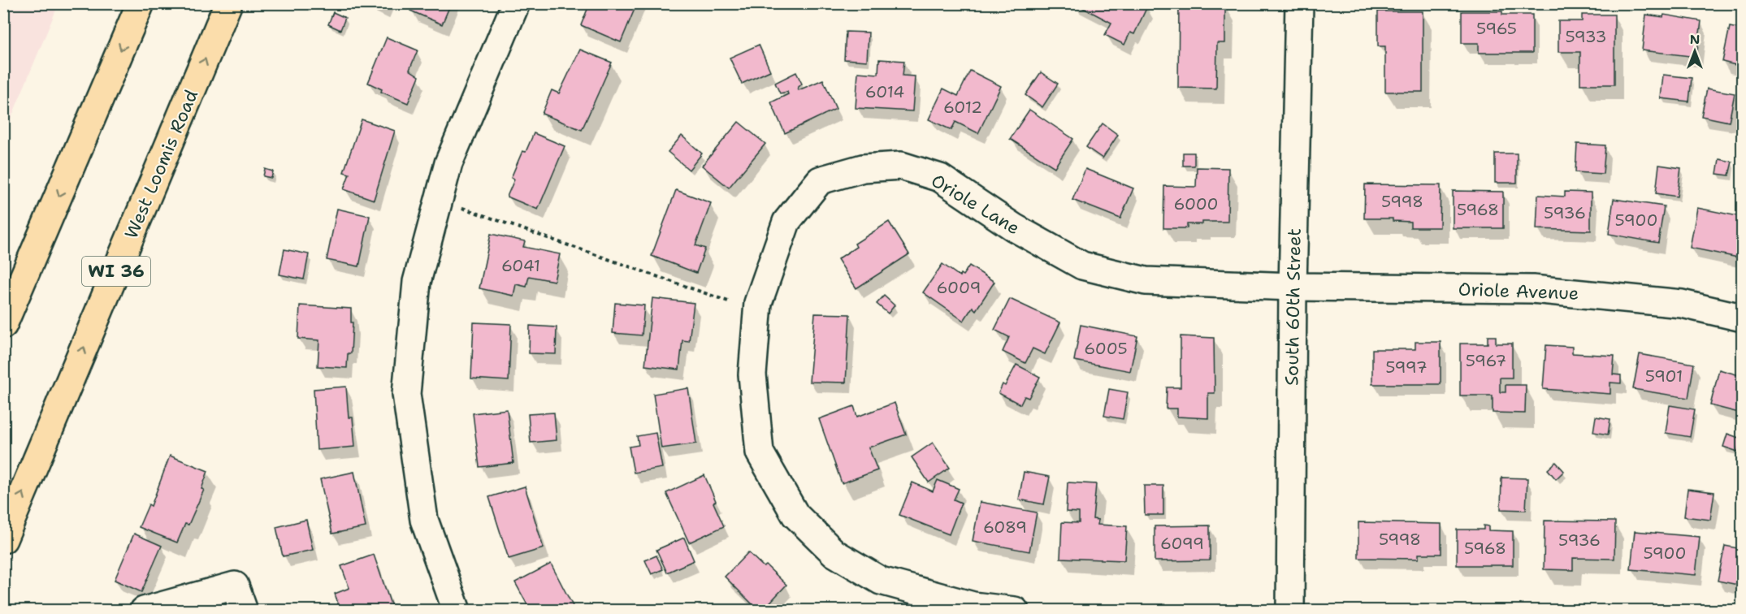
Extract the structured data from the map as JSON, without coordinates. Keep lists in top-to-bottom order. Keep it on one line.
{"streets":{"main road":["West Loomis Road","WI 36"],"street":["Oriole Lane","Oriole Avenue","South 60th Street"]},"crossings":[["Oriole Lane","Oriole Avenue"],["Oriole Lane","South 60th Street"],["Oriole Avenue","South 60th Street"]],"house_numbers":["5965","5933","6014","6012","5998","6000","5968","5936","5900","6041","6009","6005","5967","5997","5901","6089","5998","5936","6099","5968","5900"],"north":"top"}
